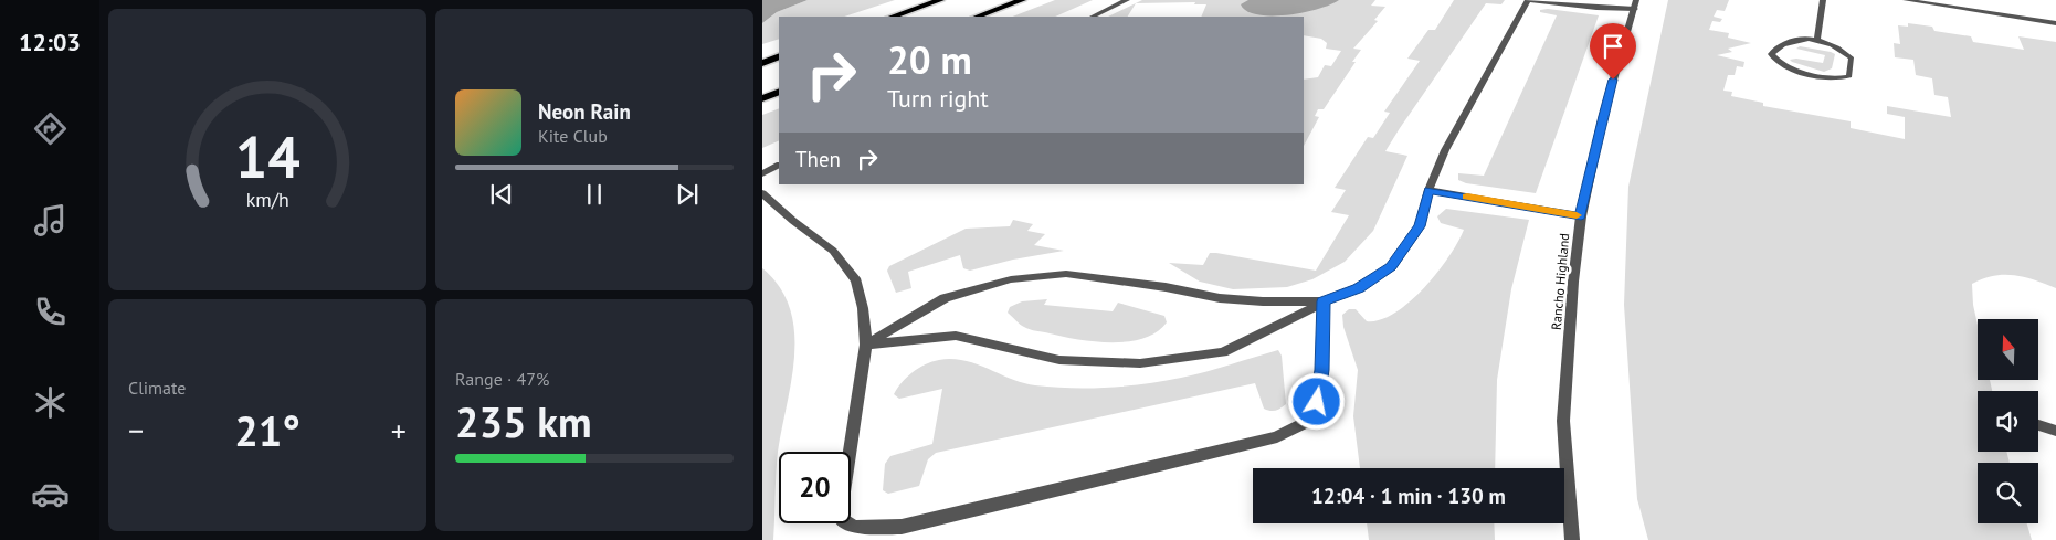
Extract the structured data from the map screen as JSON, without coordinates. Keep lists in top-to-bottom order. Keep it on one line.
{"streets":{"street":["Rancho Highland"]},"north":"top","page":{"tabs":"12:03","turn":["20 m","Turn right"],"song":["Neon Rain","Kite Club"],"then":"Then","tile":["Climate",["Range · 47%","235 km"]],"heat":["−","21°","+"],"limit":"20","trip":"12:04 · 1 min · 130 m","gauge":["14","km/h"]}}
